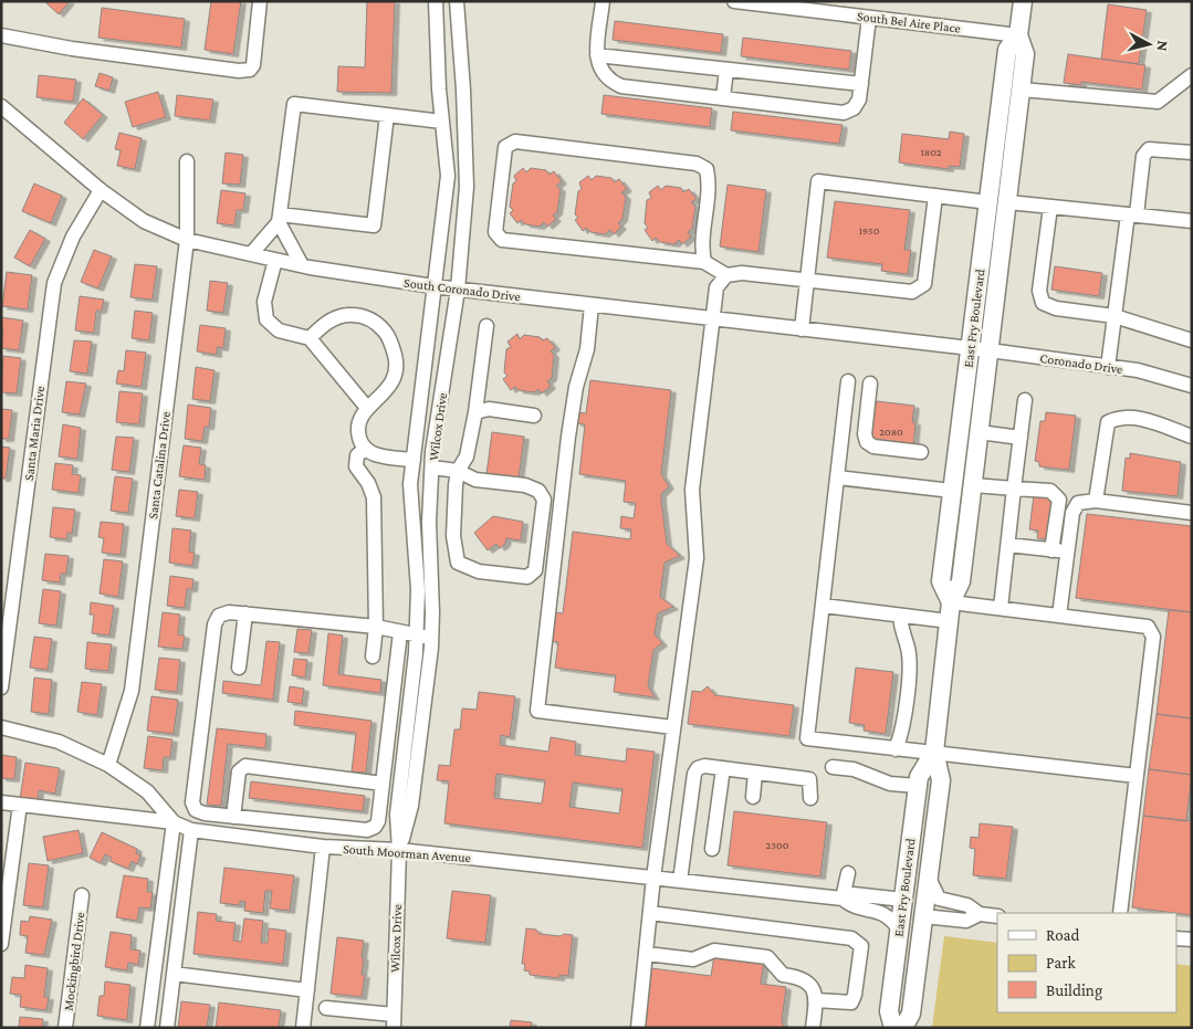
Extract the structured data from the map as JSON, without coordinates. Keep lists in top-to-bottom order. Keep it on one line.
{"streets":{"main road":["East Fry Boulevard"],"street":["South Bel Aire Place","South Coronado Drive","Coronado Drive","Wilcox Drive","Santa Maria Drive","Santa Catalina Drive","South Moorman Avenue","Mockingbird Drive"]},"crossings":[["South Bel Aire Place","East Fry Boulevard"],["South Coronado Drive","East Fry Boulevard"],["South Coronado Drive","Coronado Drive"],["South Coronado Drive","Wilcox Drive"],["South Coronado Drive","Santa Maria Drive"],["South Coronado Drive","Santa Catalina Drive"],["East Fry Boulevard","Coronado Drive"],["East Fry Boulevard","South Moorman Avenue"],["Wilcox Drive","South Moorman Avenue"],["Santa Catalina Drive","South Moorman Avenue"]],"house_numbers":["1802","1950","2080","2300"],"legend":["Road","Park","Building"],"north":"right"}
